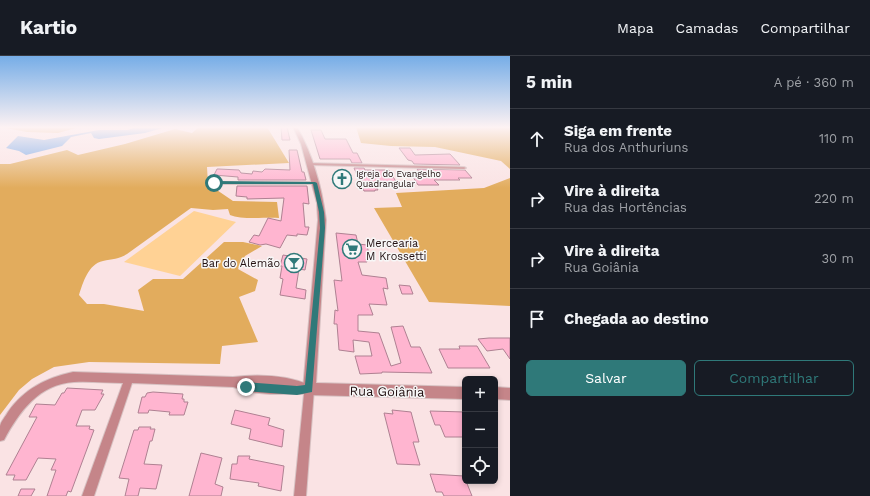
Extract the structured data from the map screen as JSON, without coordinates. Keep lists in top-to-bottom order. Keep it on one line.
{"streets":{"street":["Rua Goiânia"]},"places":{"church":["Igreja do Evangelho Quadrangular"],"supermarket":["Mercearia M Krossetti"],"bar":["Bar do Alemão"]},"page":{"header":"Kartio","nav":["Mapa","Camadas","Compartilhar"],"heading":["5 min","A pé · 360 m"],"list":[["Siga em frente","Rua dos Anthuriuns","110 m"],["Vire à direita","Rua das Hortências","220 m"],["Vire à direita","Rua Goiânia","30 m"],"Chegada ao destino"],"buttons":["Salvar","Compartilhar"],"map_buttons":["+","−"]}}
